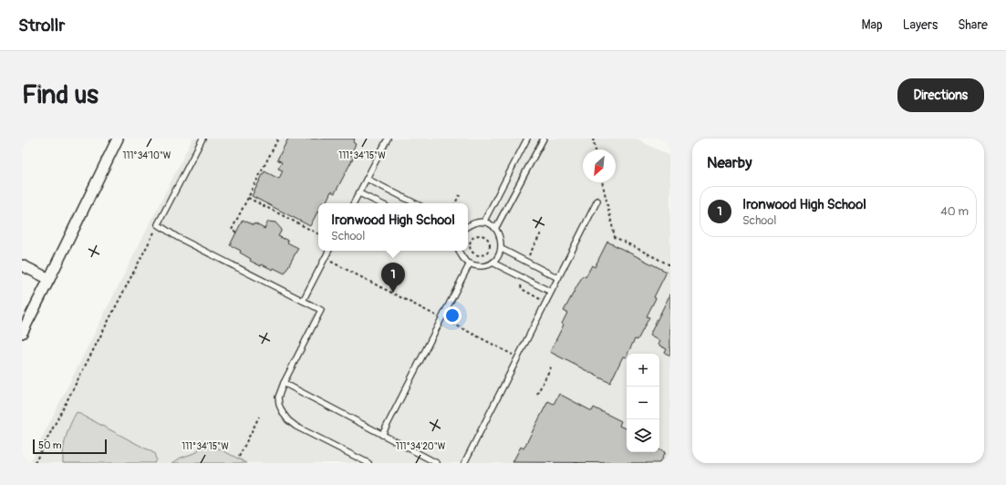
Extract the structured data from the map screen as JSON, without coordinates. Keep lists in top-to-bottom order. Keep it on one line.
{"scale_bar":"50 m","north":"bottom left","page":{"header":"Strollr","nav":["Map","Layers","Share"],"buttons":"Directions","title":"Find us","heading":"Nearby","list":[{"mark":"1","name":"Ironwood High School","note":"School","value":"40 m"}],"popup":["Ironwood High School","School"],"pins":"1","map_buttons":["+","−"],"scale":"50 m"},"coordinates":["111°34'10\"W","111°34'15\"W","111°34'20\"W"]}
